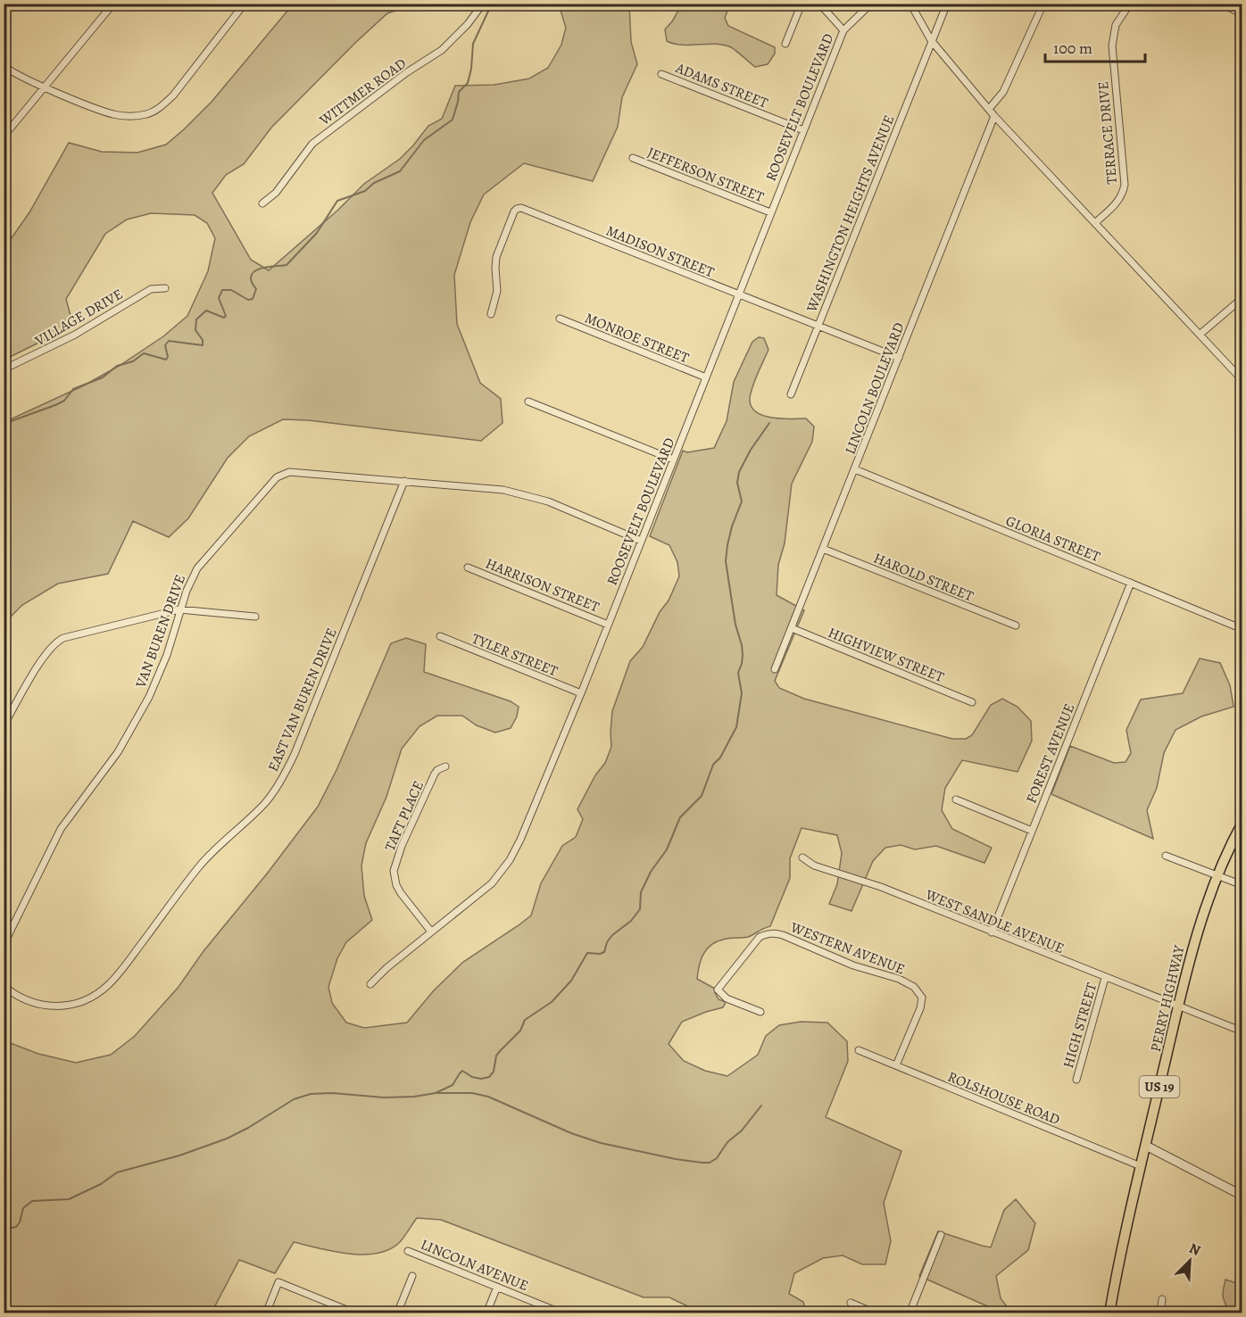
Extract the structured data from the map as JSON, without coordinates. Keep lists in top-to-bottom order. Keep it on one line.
{"streets":{"main road":["PERRY HIGHWAY","US 19"],"street":["ADAMS STREET","WITTMER ROAD","ROOSEVELT BOULEVARD","TERRACE DRIVE","JEFFERSON STREET","WASHINGTON HEIGHTS AVENUE","MADISON STREET","VILLAGE DRIVE","MONROE STREET","LINCOLN BOULEVARD","GLORIA STREET","HAROLD STREET","HARRISON STREET","VAN BUREN DRIVE","TYLER STREET","HIGHVIEW STREET","EAST VAN BUREN DRIVE","FOREST AVENUE","TAFT PLACE","WEST SANDLE AVENUE","WESTERN AVENUE","HIGH STREET","ROLSHOUSE ROAD","LINCOLN AVENUE"]},"crossings":[["ADAMS STREET","ROOSEVELT BOULEVARD"],["ROOSEVELT BOULEVARD","JEFFERSON STREET"],["ROOSEVELT BOULEVARD","MADISON STREET"],["ROOSEVELT BOULEVARD","MONROE STREET"],["ROOSEVELT BOULEVARD","HARRISON STREET"],["ROOSEVELT BOULEVARD","TYLER STREET"],["ROOSEVELT BOULEVARD","TAFT PLACE"],["WASHINGTON HEIGHTS AVENUE","MADISON STREET"],["MADISON STREET","LINCOLN BOULEVARD"],["LINCOLN BOULEVARD","GLORIA STREET"],["LINCOLN BOULEVARD","HAROLD STREET"],["LINCOLN BOULEVARD","HIGHVIEW STREET"],["GLORIA STREET","FOREST AVENUE"],["VAN BUREN DRIVE","EAST VAN BUREN DRIVE"],["FOREST AVENUE","WEST SANDLE AVENUE"],["WEST SANDLE AVENUE","PERRY HIGHWAY"],["WEST SANDLE AVENUE","HIGH STREET"],["WESTERN AVENUE","ROLSHOUSE ROAD"],["PERRY HIGHWAY","ROLSHOUSE ROAD"]],"scale_bar":"100 m","north":"top right"}
